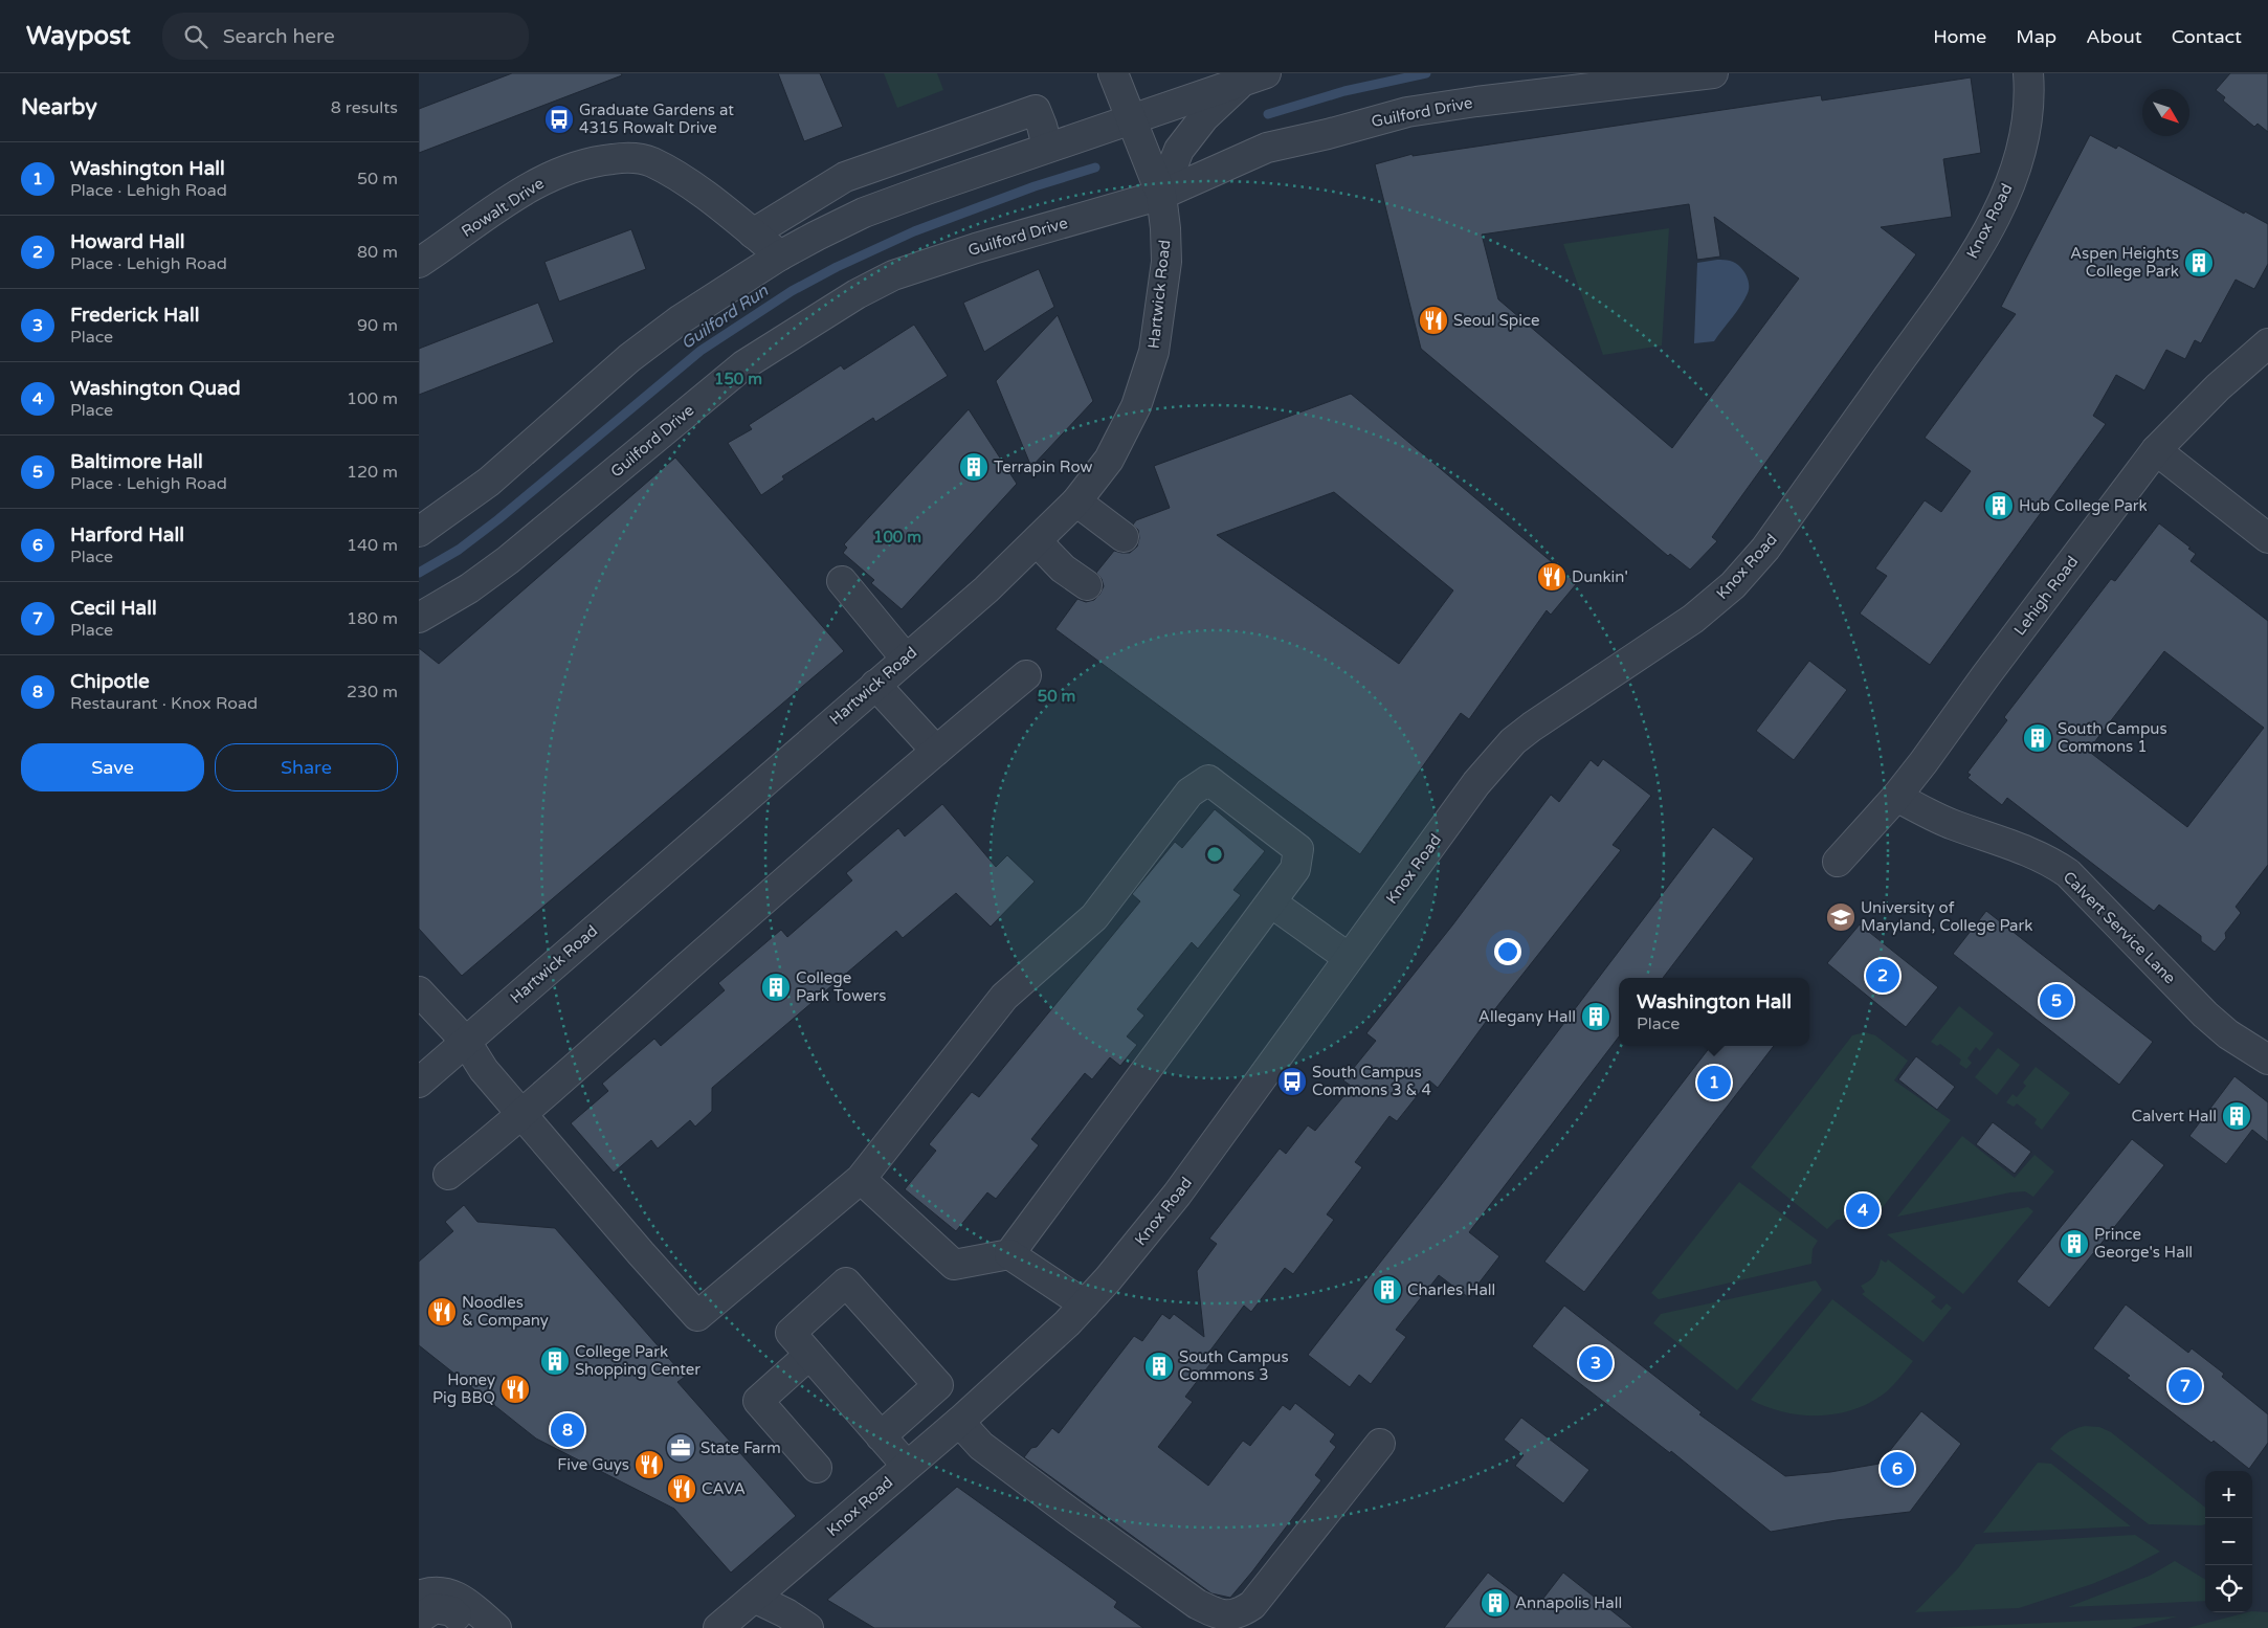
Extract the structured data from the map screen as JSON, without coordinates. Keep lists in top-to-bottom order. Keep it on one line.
{"streets":{"street":["Guilford Drive","Rowalt Drive","Knox Road","Hartwick Road","Lehigh Road","Calvert Service Lane"]},"crossings":[["Guilford Drive","Hartwick Road"],["Lehigh Road","Calvert Service Lane"]],"water":["Guilford Run"],"places":{"bus stop":["Graduate Gardens at 4315 Rowalt Drive","South Campus Commons 3 & 4"],"building":["Aspen Heights College Park","Terrapin Row","Hub College Park","South Campus Commons 1","College Park Towers","Allegany Hall","Calvert Hall","Prince George's Hall","Charles Hall","College Park Shopping Center","South Campus Commons 3","Annapolis Hall"],"restaurant":["Seoul Spice","Dunkin'","Noodles & Company","Honey Pig BBQ","Five Guys","CAVA"],"school or university":["University of Maryland, College Park"],"office":["State Farm"]},"north":"bottom right","page":{"header":"Waypost","search":"Search here","nav":["Home","Map","About","Contact"],"heading":["Nearby","8 results"],"list":[{"mark":"1","name":"Washington Hall","note":"Place · Lehigh Road","value":"50 m"},{"mark":"2","name":"Howard Hall","note":"Place · Lehigh Road","value":"80 m"},{"mark":"3","name":"Frederick Hall","note":"Place","value":"90 m"},{"mark":"4","name":"Washington Quad","note":"Place","value":"100 m"},{"mark":"5","name":"Baltimore Hall","note":"Place · Lehigh Road","value":"120 m"},{"mark":"6","name":"Harford Hall","note":"Place","value":"140 m"},{"mark":"7","name":"Cecil Hall","note":"Place","value":"180 m"},{"mark":"8","name":"Chipotle","note":"Restaurant · Knox Road","value":"230 m"}],"buttons":["Save","Share"],"pins":["2","5","1","4","3","7","8","6"],"popup":["Washington Hall","Place"],"map_buttons":["+","−"]},"rings":["150 m","100 m","50 m"]}
